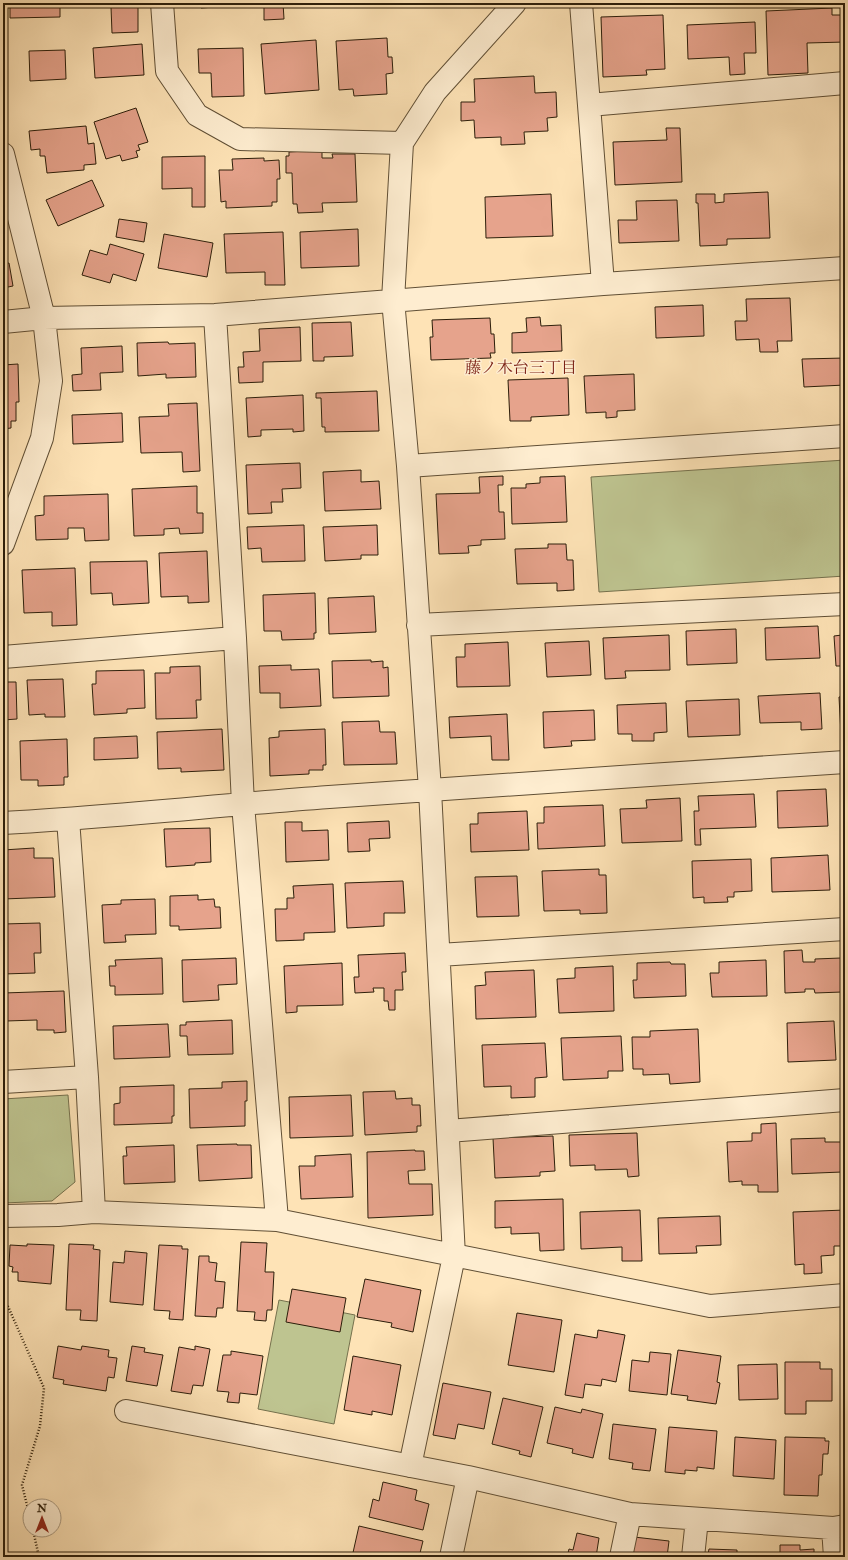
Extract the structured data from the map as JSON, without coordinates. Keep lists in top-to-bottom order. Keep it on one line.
{"districts":["藤ノ木台三丁目"],"north":"top"}
